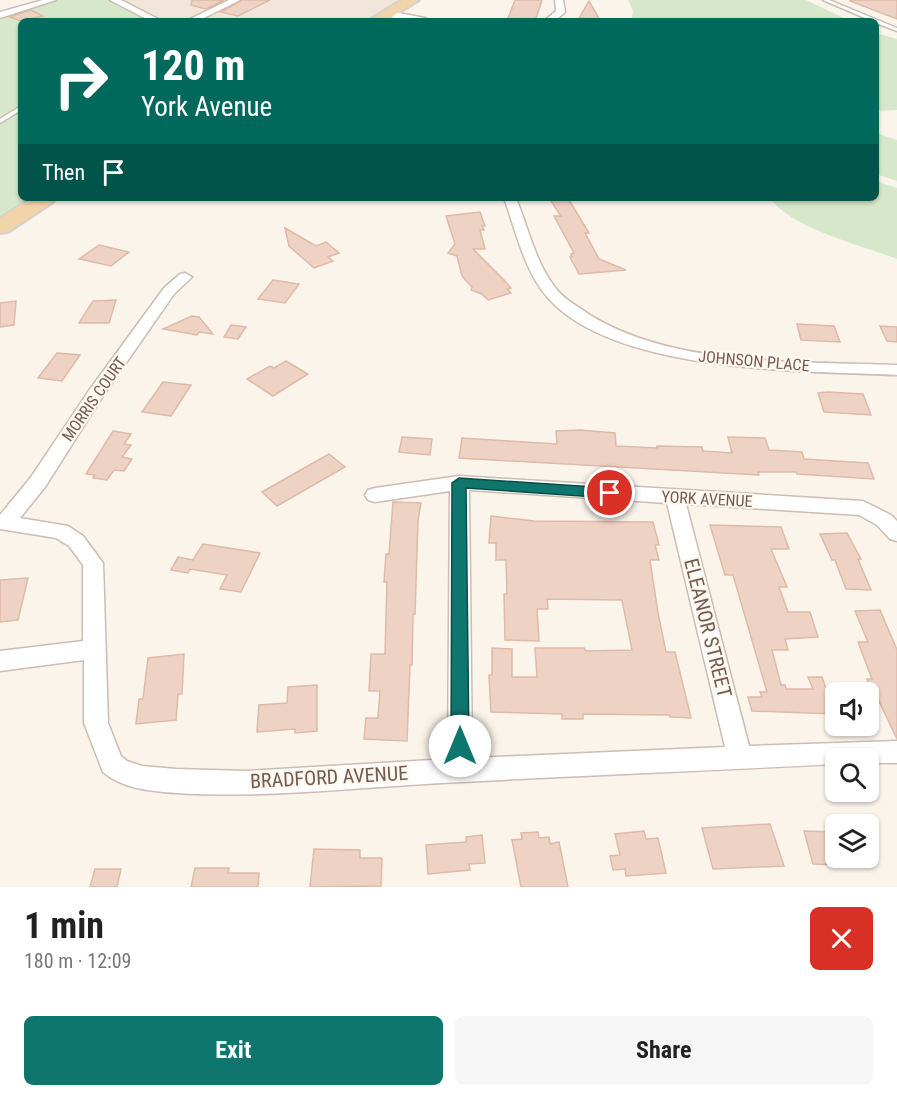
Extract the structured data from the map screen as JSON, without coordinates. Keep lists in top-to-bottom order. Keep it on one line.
{"streets":{"street":["JOHNSON PLACE","MORRIS COURT","YORK AVENUE","ELEANOR STREET","BRADFORD AVENUE"]},"crossings":[["MORRIS COURT","BRADFORD AVENUE"],["YORK AVENUE","ELEANOR STREET"],["ELEANOR STREET","BRADFORD AVENUE"]],"page":{"turn":["120 m","York Avenue"],"then":"Then","heading":["1 min","180 m · 12:09"],"buttons":["Exit","Share"]}}
